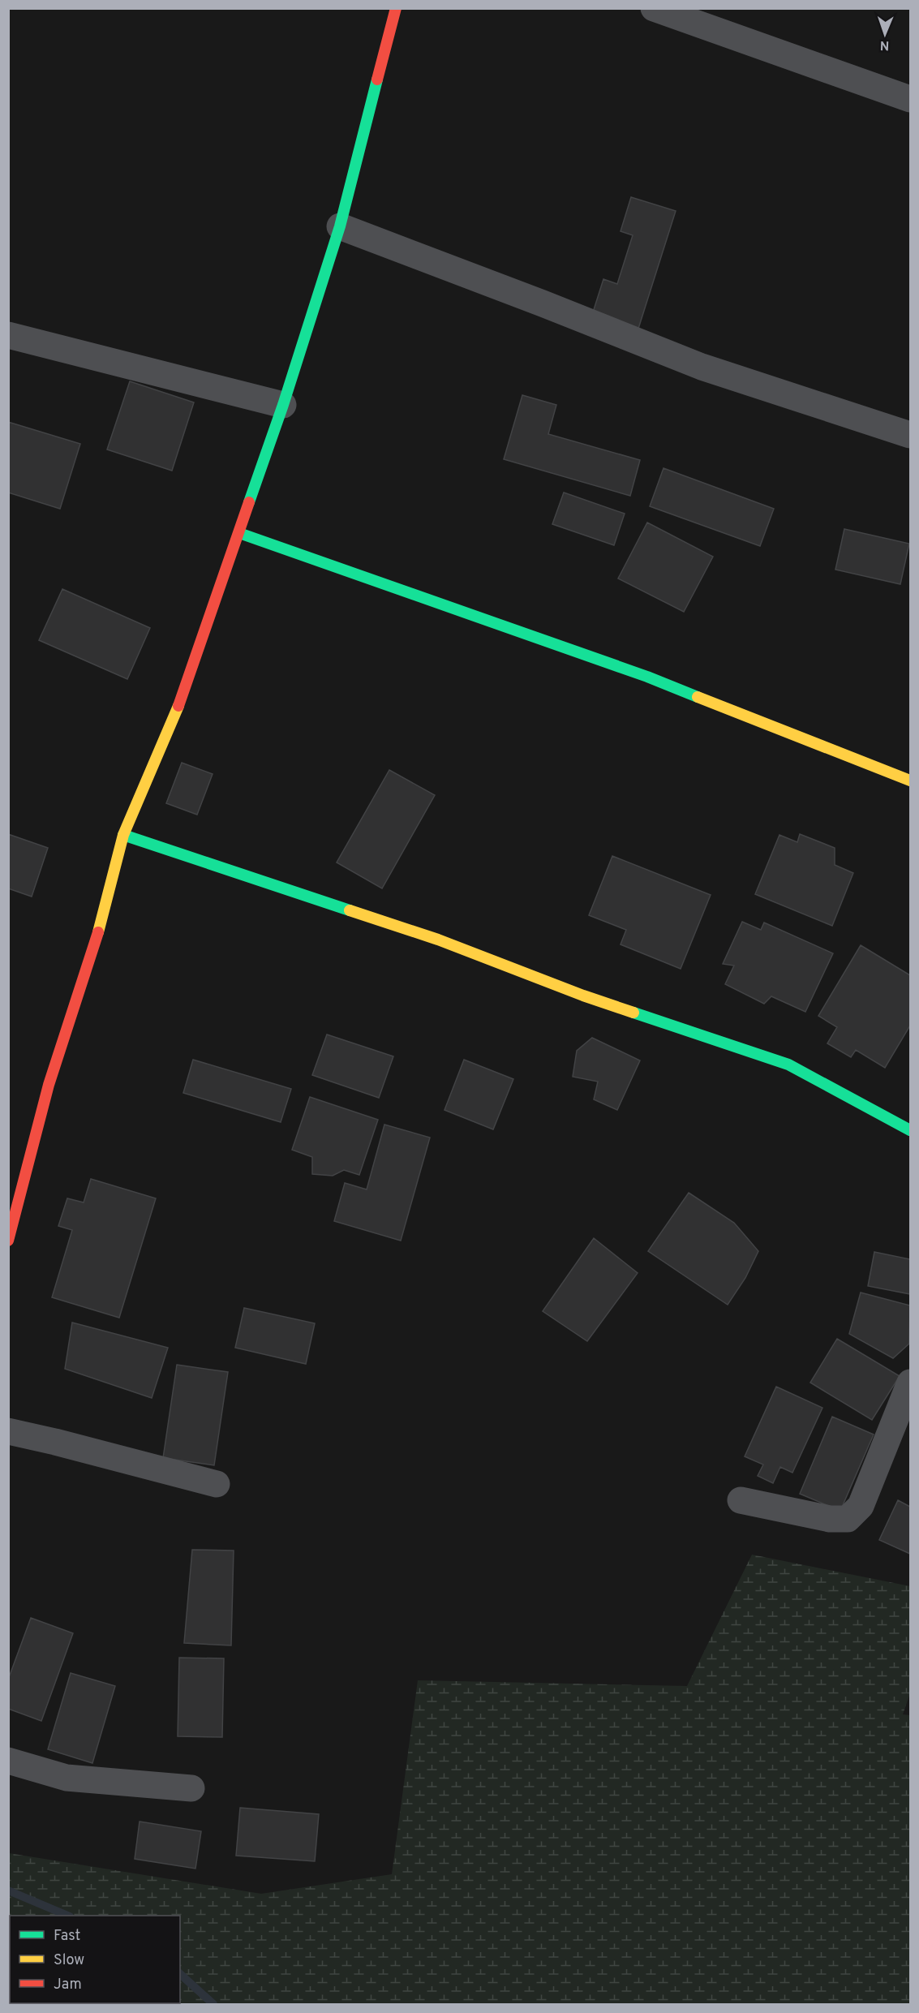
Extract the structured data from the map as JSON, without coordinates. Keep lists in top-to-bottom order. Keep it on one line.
{"legend":["Fast","Slow","Jam"],"north":"bottom"}
